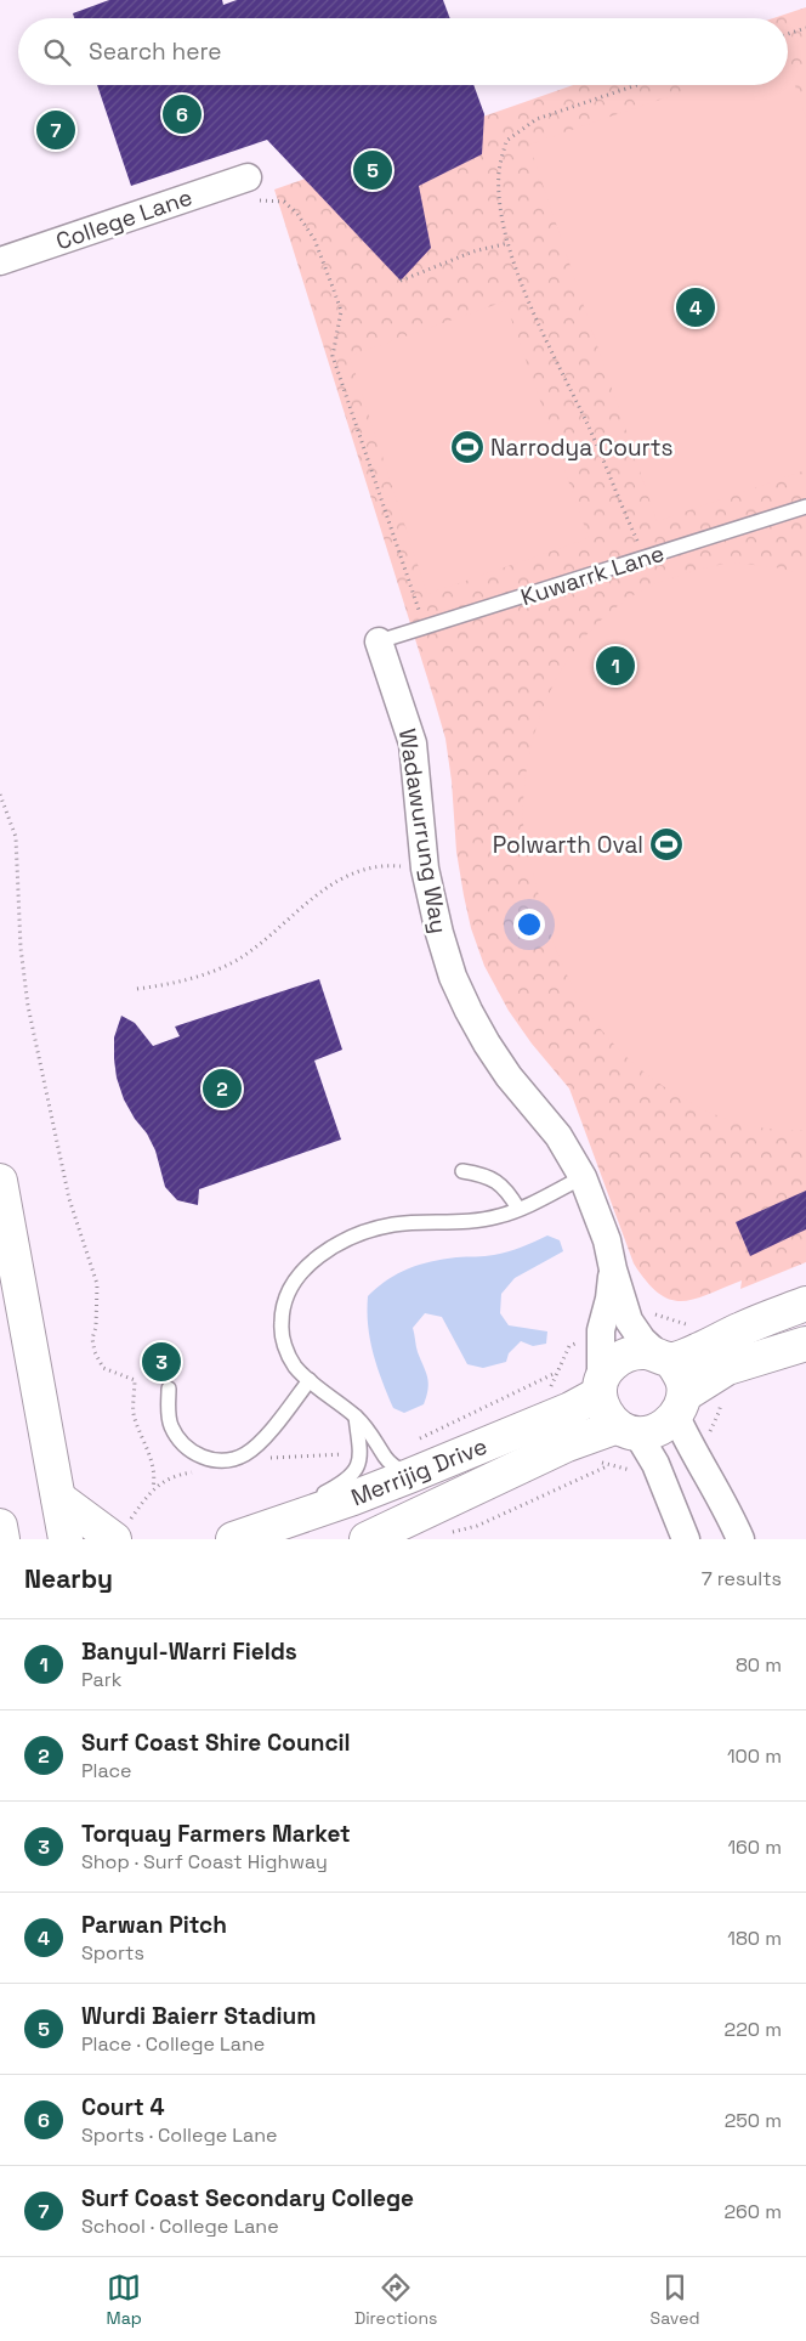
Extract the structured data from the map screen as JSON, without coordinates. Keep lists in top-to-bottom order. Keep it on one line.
{"streets":{"street":["College Lane","Wadawurrung Way","Merrijig Drive"],"lane":["Kuwarrk Lane"]},"crossings":[["Kuwarrk Lane","Wadawurrung Way"],["Wadawurrung Way","Merrijig Drive"]],"places":{"sports":["Narrodya Courts","Polwarth Oval"]},"page":{"search":"Search here","pins":["6","7","5","4","1","2","3"],"heading":["Nearby","7 results"],"list":[{"mark":"1","name":"Banyul-Warri Fields","note":"Park","value":"80 m"},{"mark":"2","name":"Surf Coast Shire Council","note":"Place","value":"100 m"},{"mark":"3","name":"Torquay Farmers Market","note":"Shop · Surf Coast Highway","value":"160 m"},{"mark":"4","name":"Parwan Pitch","note":"Sports","value":"180 m"},{"mark":"5","name":"Wurdi Baierr Stadium","note":"Place · College Lane","value":"220 m"},{"mark":"6","name":"Court 4","note":"Sports · College Lane","value":"250 m"},{"mark":"7","name":"Surf Coast Secondary College","note":"School · College Lane","value":"260 m"}],"nav":["Map","Directions","Saved"]}}
